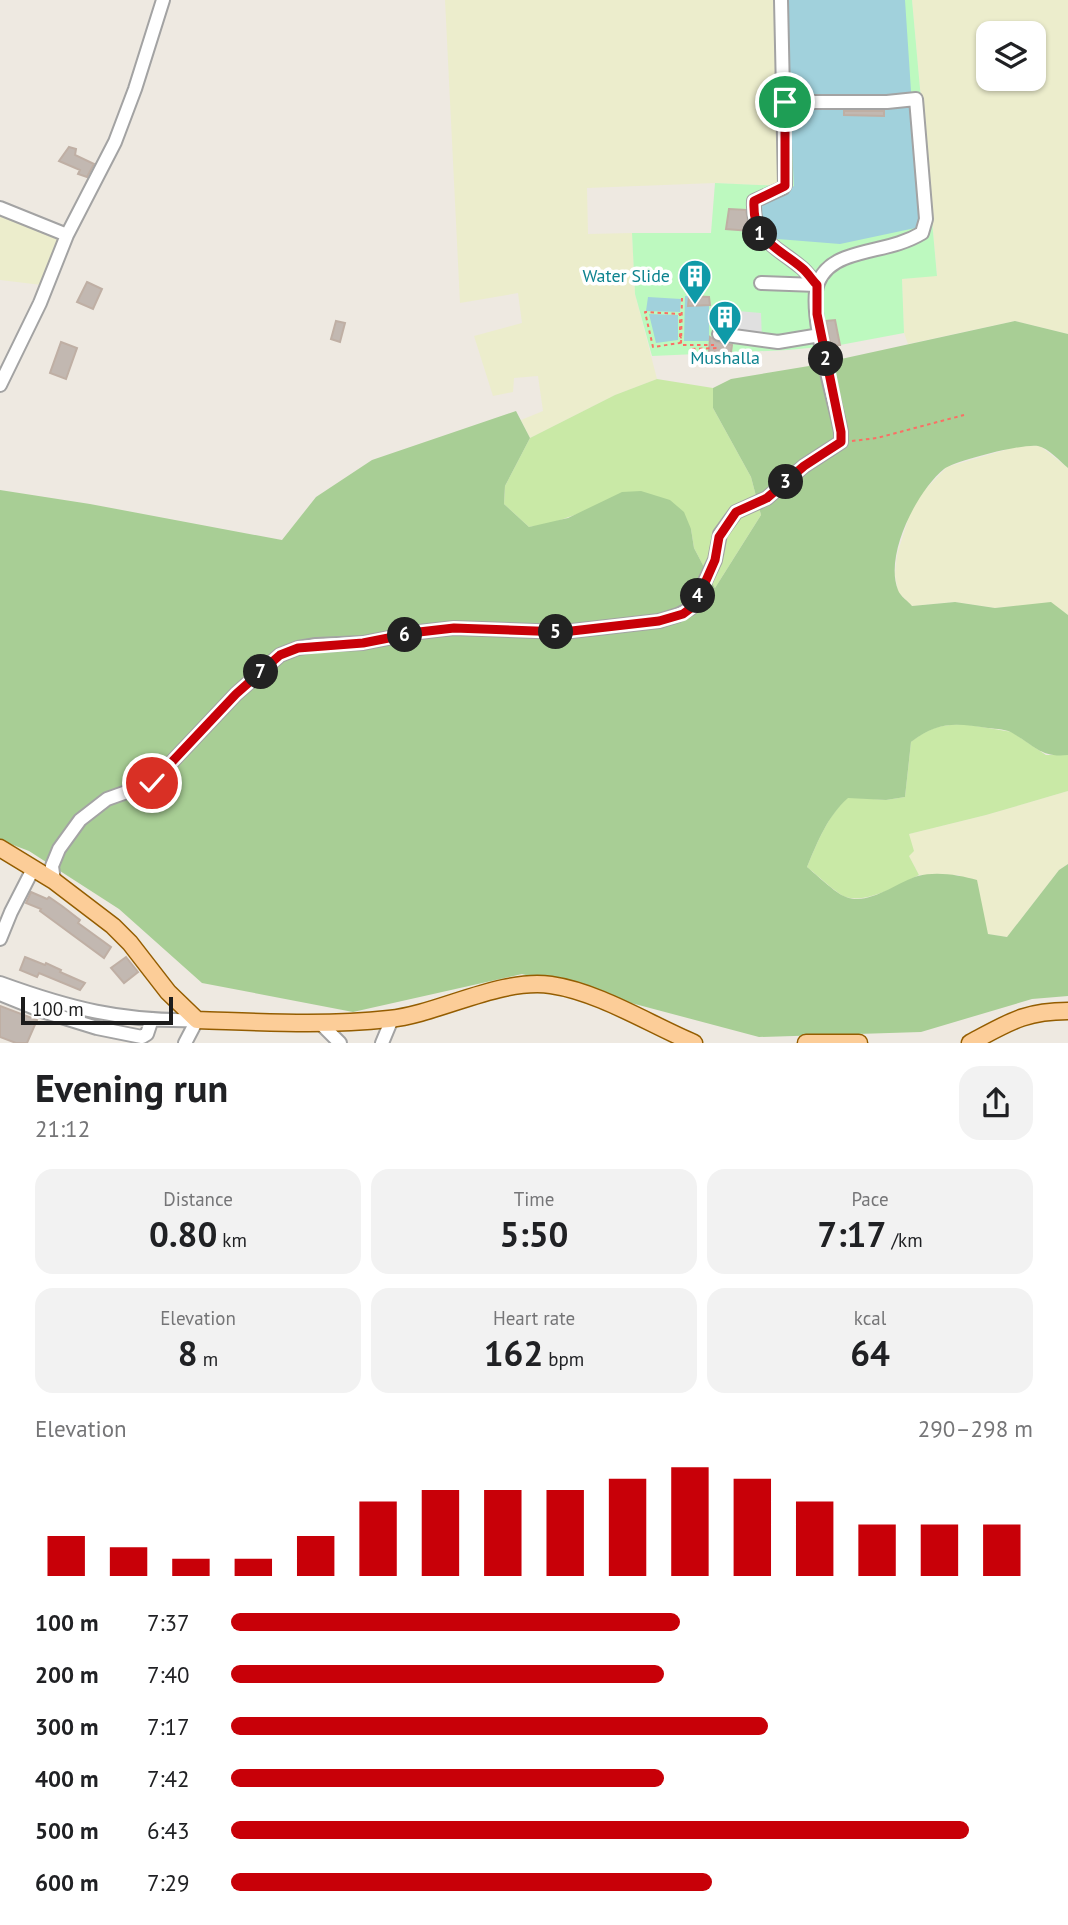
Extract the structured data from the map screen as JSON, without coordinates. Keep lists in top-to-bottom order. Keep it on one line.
{"places":{"building":["Water Slide","Mushalla"]},"scale_bar":"100 m","page":{"pins":["1","2","3","4","5","6","7"],"scale":"100 m","heading":["Evening run","21:12"],"stats":[["Distance","0.80 km"],["Time","5:50"],["Pace","7:17 /km"],["Elevation","8 m"],["Heart rate","162 bpm"],["kcal","64"]],"chart":["Elevation","290–298 m"],"list":[{"name":"100 m","note":"7:37"},{"name":"200 m","note":"7:40"},{"name":"300 m","note":"7:17"},{"name":"400 m","note":"7:42"},{"name":"500 m","note":"6:43"},{"name":"600 m","note":"7:29"}]}}
